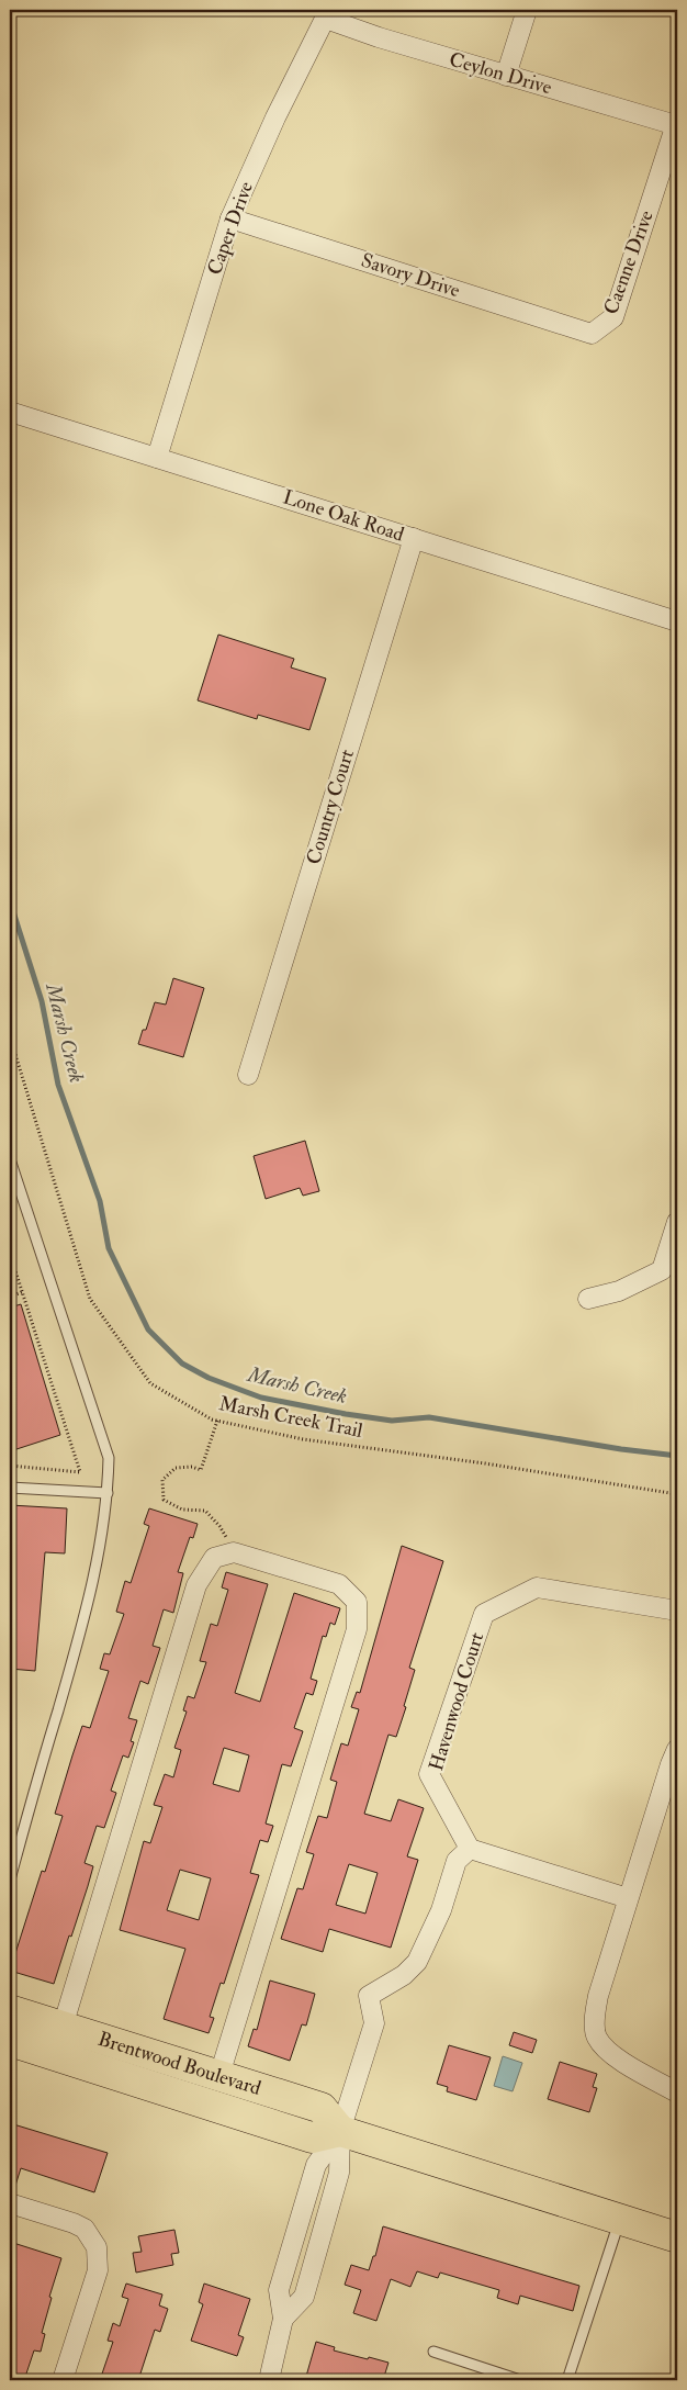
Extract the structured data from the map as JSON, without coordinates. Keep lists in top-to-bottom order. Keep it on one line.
{"streets":{"main road":["Brentwood Boulevard"],"street":["Ceylon Drive","Caper Drive","Caenne Drive","Savory Drive","Lone Oak Road","Country Court","Havenwood Court"],"path":["Marsh Creek Trail"]},"crossings":[["Ceylon Drive","Caper Drive"],["Ceylon Drive","Caenne Drive"],["Caper Drive","Savory Drive"],["Caper Drive","Lone Oak Road"],["Caenne Drive","Savory Drive"],["Lone Oak Road","Country Court"]],"water":["Marsh Creek"]}
